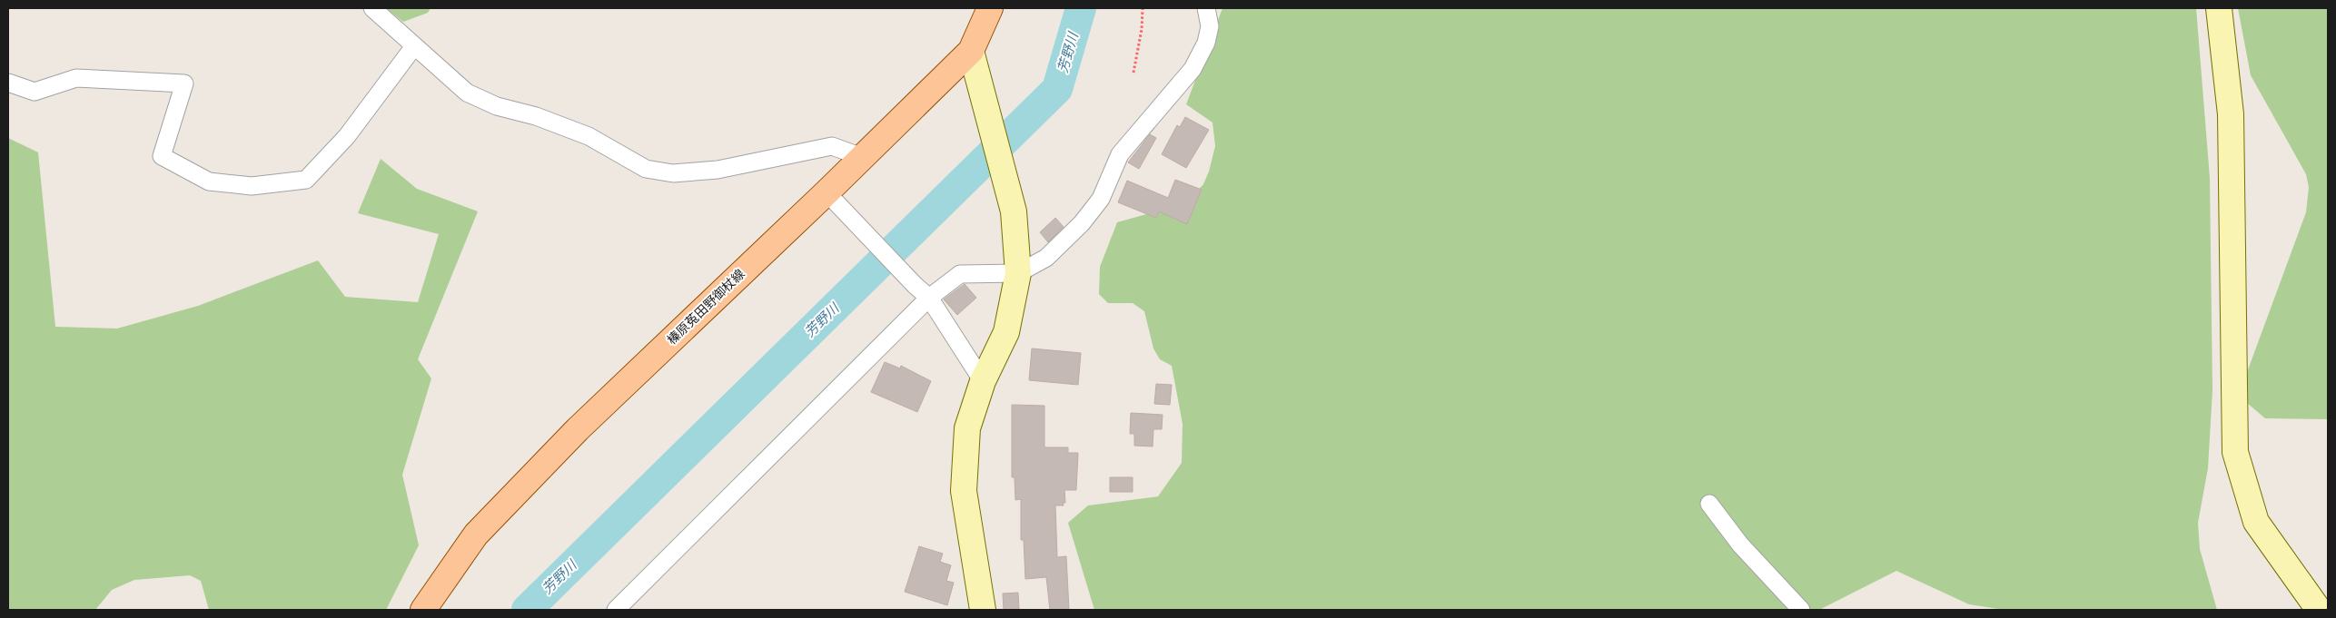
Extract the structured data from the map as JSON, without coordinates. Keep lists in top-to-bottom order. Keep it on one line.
{"streets":{"main road":["榛原菟田野御杖線"]},"water":["芳野川"]}
